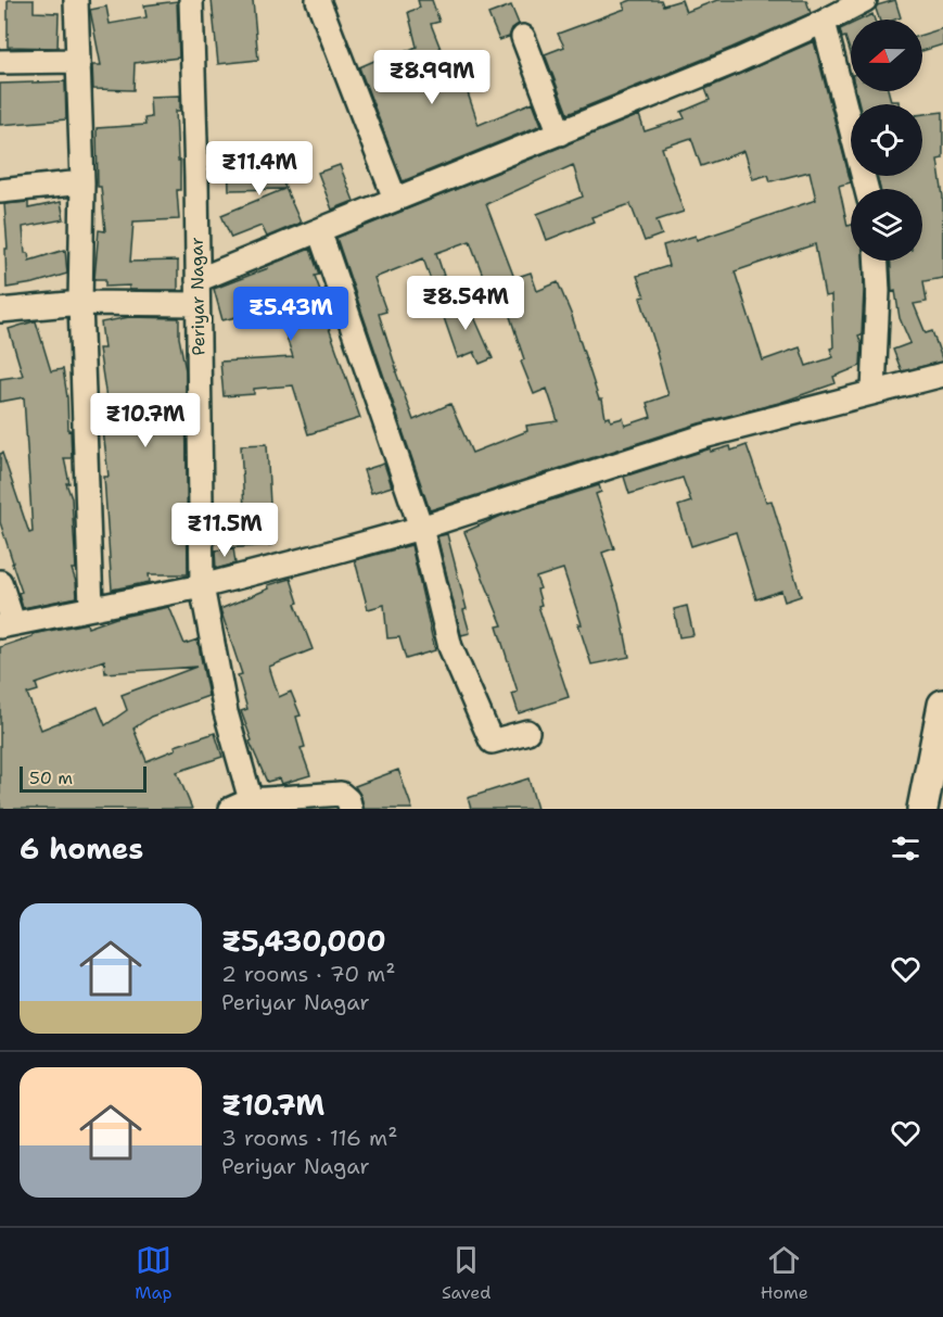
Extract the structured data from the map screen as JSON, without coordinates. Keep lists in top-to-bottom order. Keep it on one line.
{"streets":{"street":["Periyar Nagar"]},"scale_bar":"50 m","north":"left","page":{"price":["₹8.99M","₹11.4M","₹8.54M","₹5.43M","₹10.7M","₹11.5M"],"scale":"50 m","heading":"6 homes","list":[{"name":"₹5,430,000","note":"2 rooms · 70 m² · Periyar Nagar"},{"name":"₹10.7M","note":"3 rooms · 116 m² · Periyar Nagar"}],"tabs":["Map","Saved","Home"]}}
